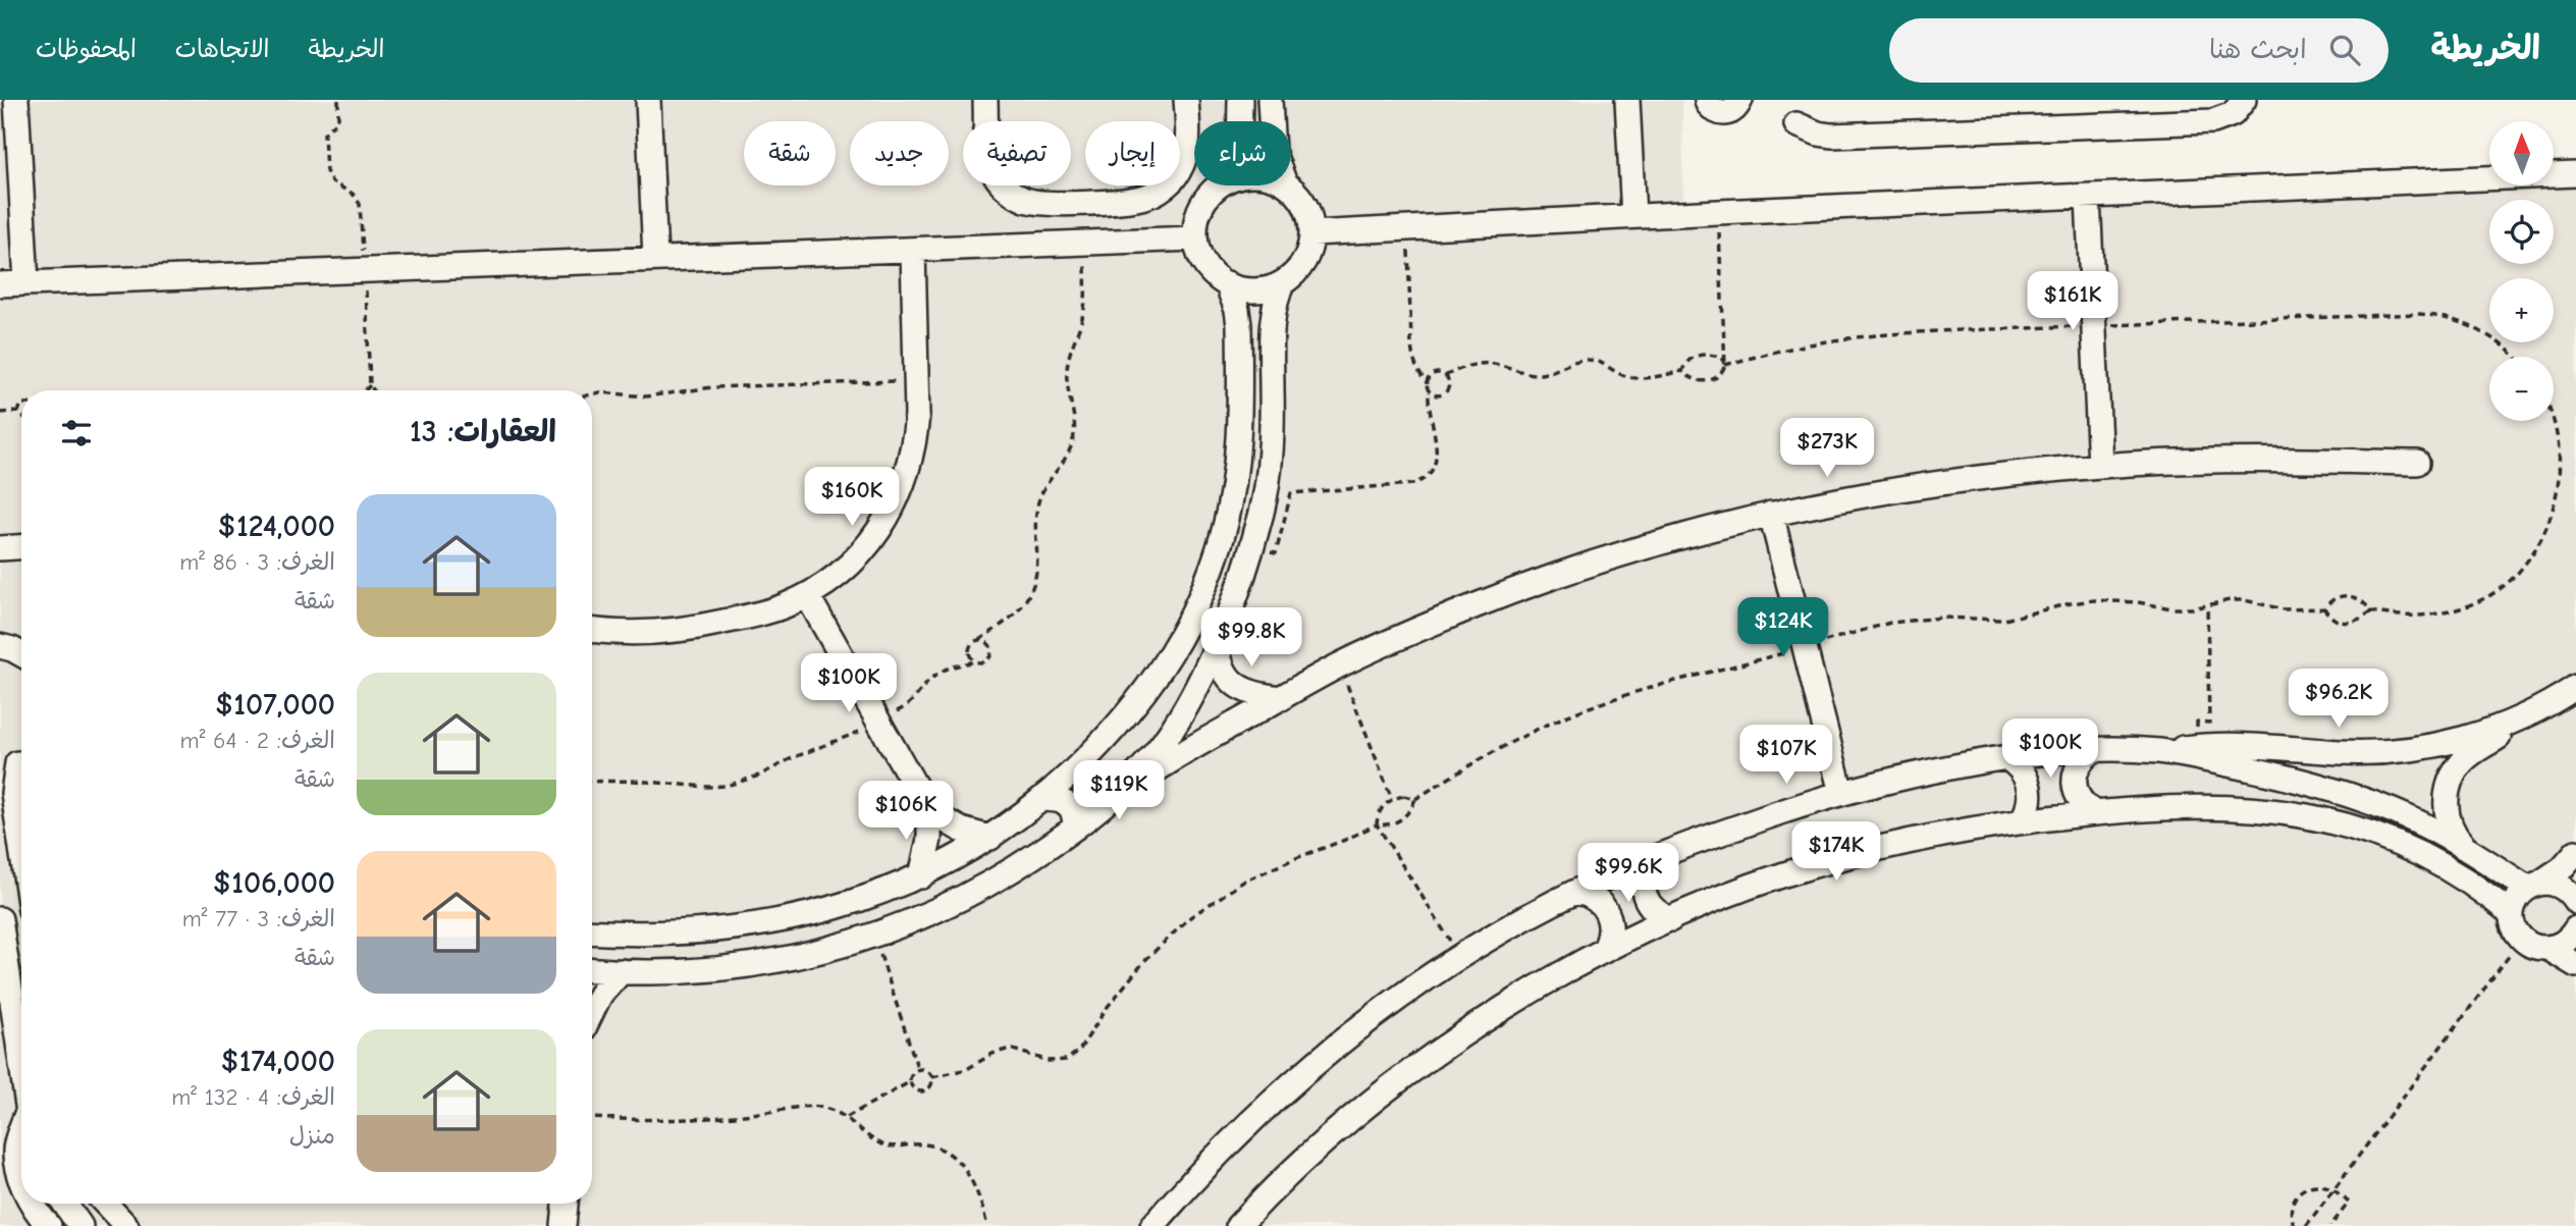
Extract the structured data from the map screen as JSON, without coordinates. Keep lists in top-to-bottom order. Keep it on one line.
{"north":"top","page":{"header":"الخريطة","search":"ابحث هنا","nav":["الخريطة","الاتجاهات","المحفوظات"],"map_buttons":["+","−"],"chip":["شراء","إيجار","تصفية","جديد","شقة"],"price":["$161K","$273K","$160K","$124K","$99.8K","$100K","$96.2K","$100K","$107K","$119K","$106K","$174K","$99.6K"],"heading":"العقارات: 13","list":[{"name":"$124,000","note":"الغرف: 3 · 86 m² · شقة"},{"name":"$107,000","note":"الغرف: 2 · 64 m² · شقة"},{"name":"$106,000","note":"الغرف: 3 · 77 m² · شقة"},{"name":"$174,000","note":"الغرف: 4 · 132 m² · منزل"}]}}
